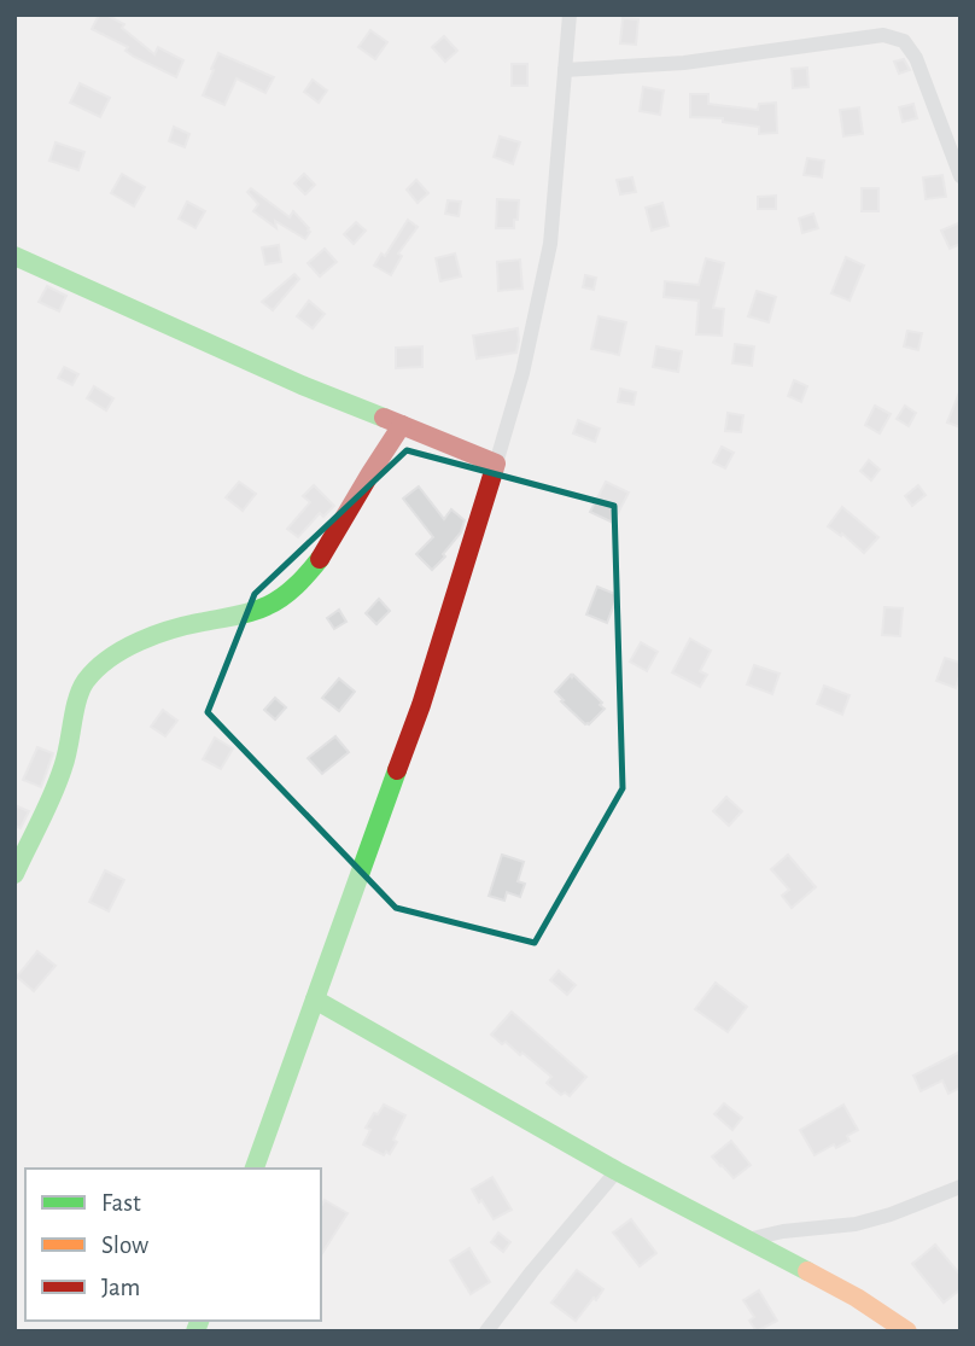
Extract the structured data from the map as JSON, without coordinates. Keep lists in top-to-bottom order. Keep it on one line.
{"legend":["Fast","Slow","Jam"]}
